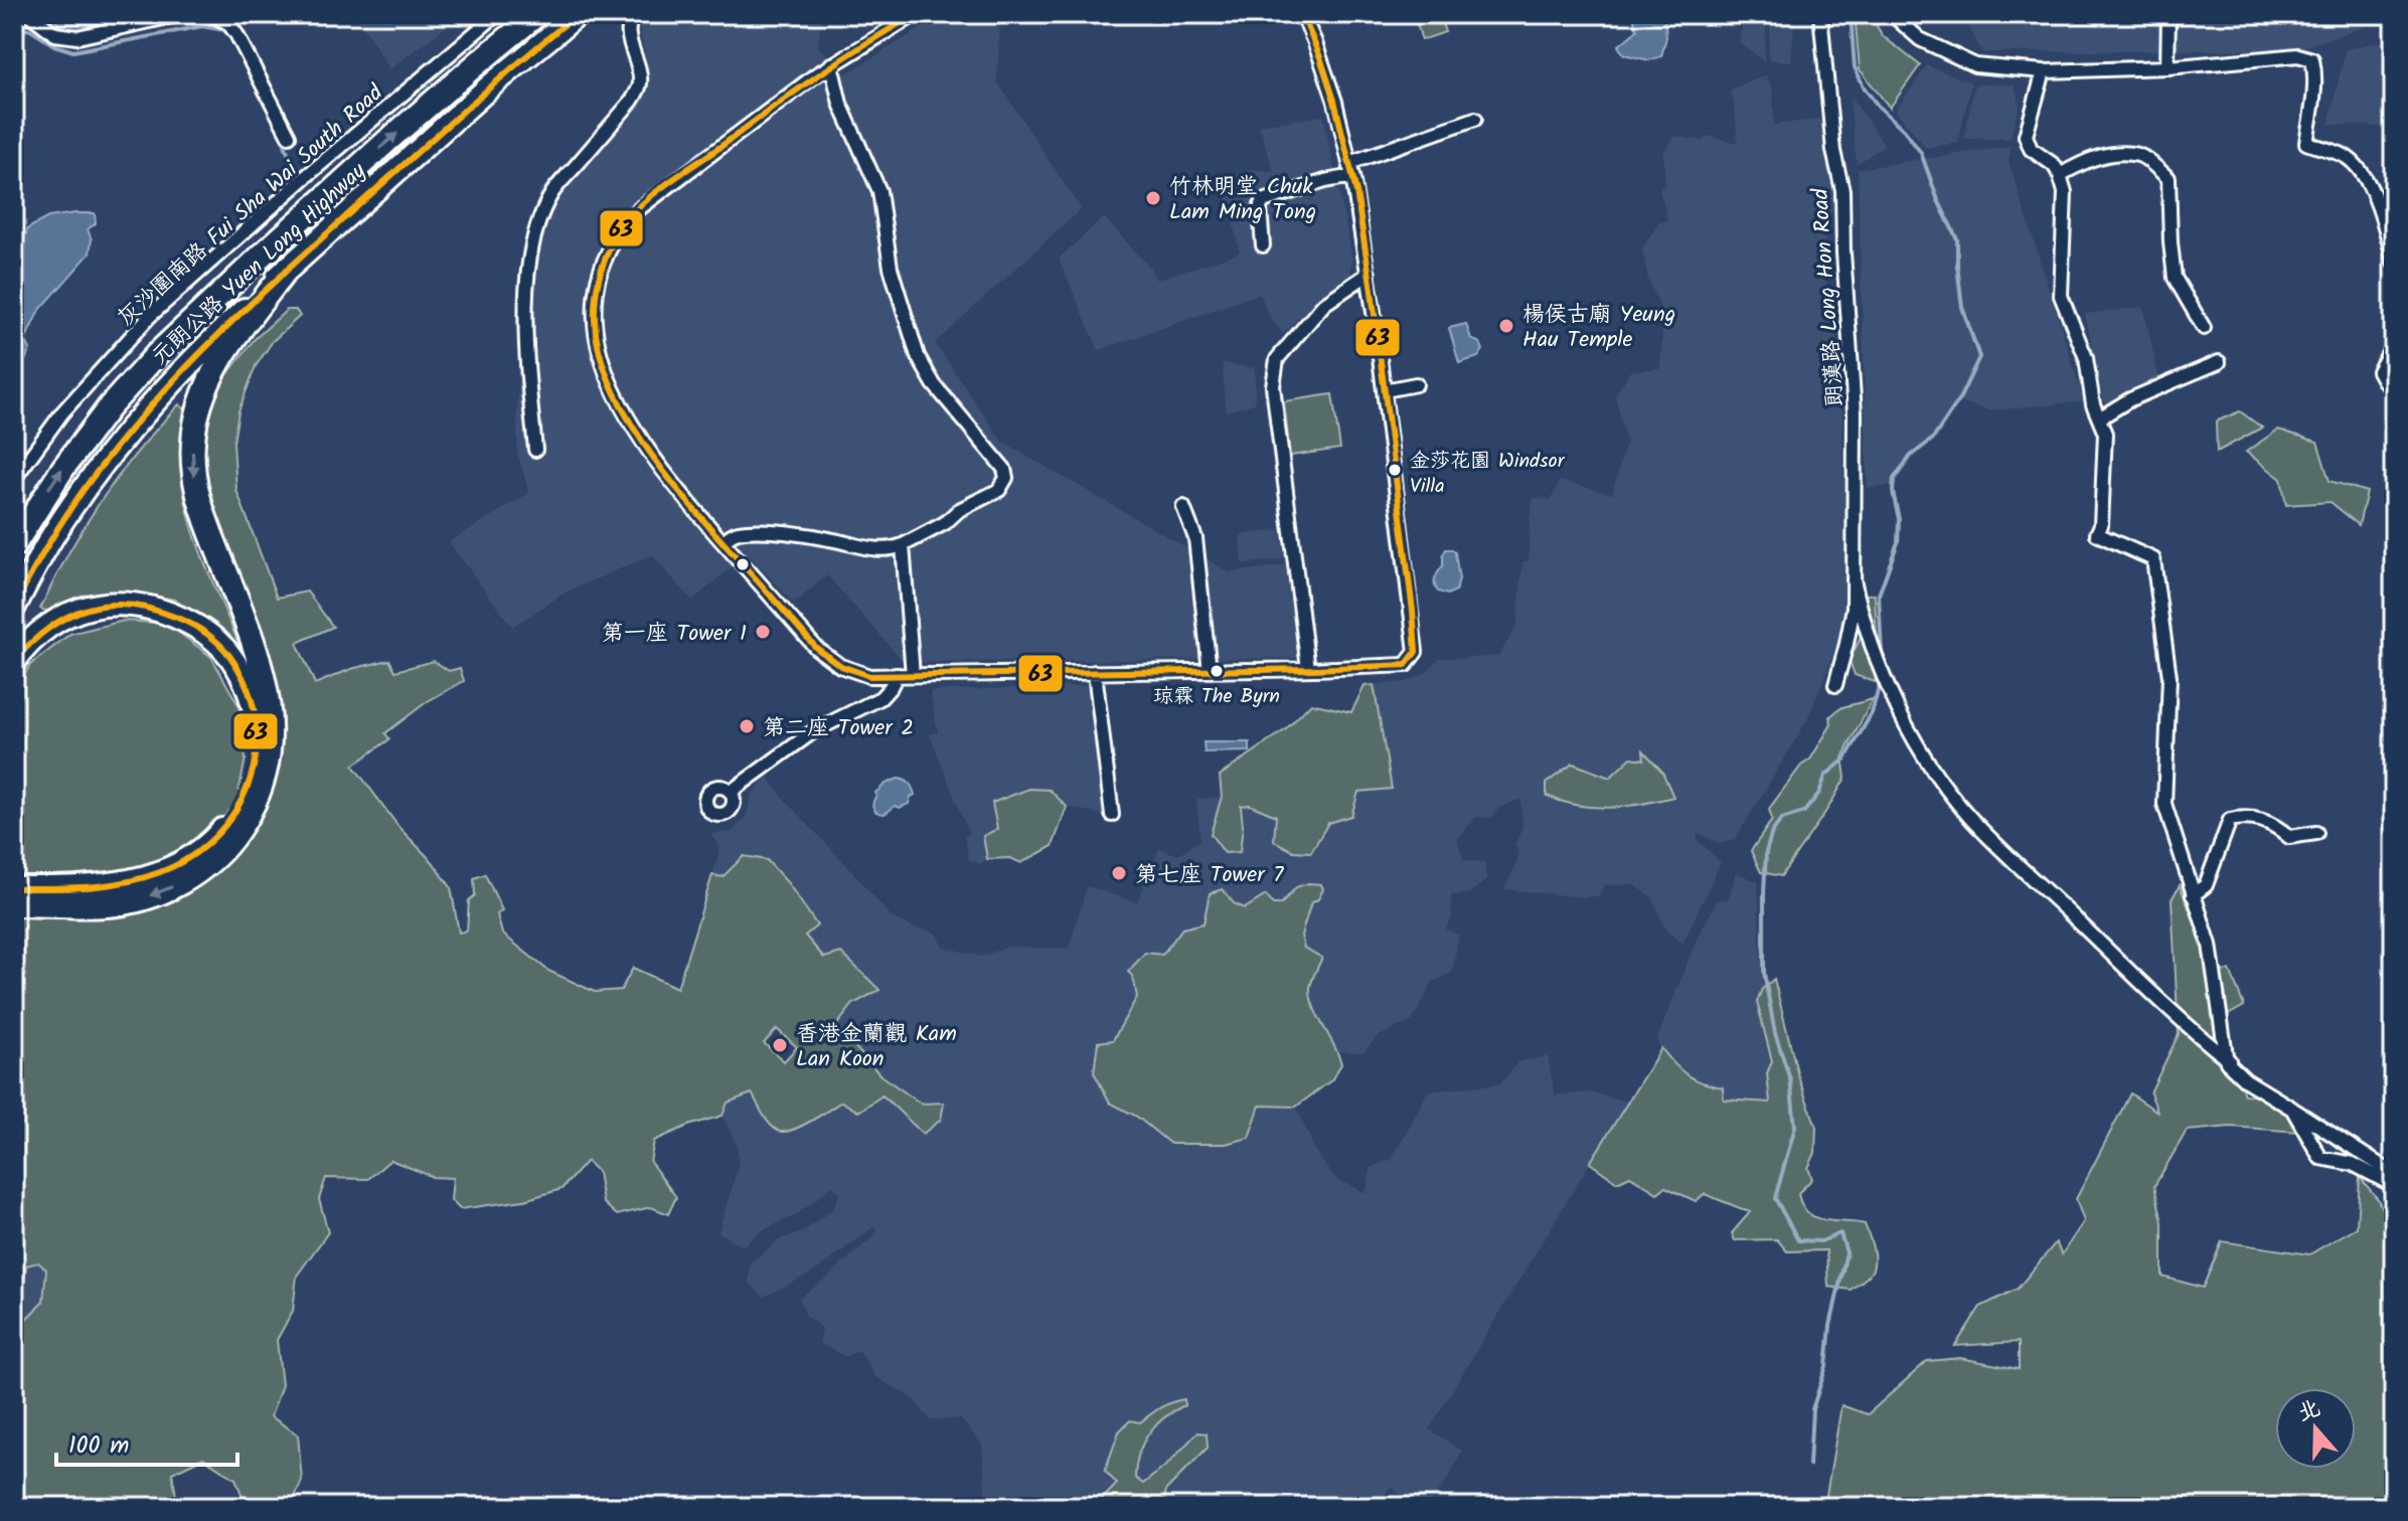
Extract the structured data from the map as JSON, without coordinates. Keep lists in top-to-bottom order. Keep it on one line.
{"streets":{"highway":["元朗公路 Yuen Long Highway"],"street":["灰沙圍南路 Fui Sha Wai South Road","朗漢路 Long Hon Road"]},"places":["竹林明堂 Chuk Lam Ming Tong","楊侯古廟 Yeung Hau Temple","金莎花園 Windsor Villa","第一座 Tower 1","琼霖 The Byrn","第二座 Tower 2","第七座 Tower 7","香港金蘭觀 Kam Lan Koon"],"lines":["transit line 63"],"scale_bar":"100 m","north":"top"}
